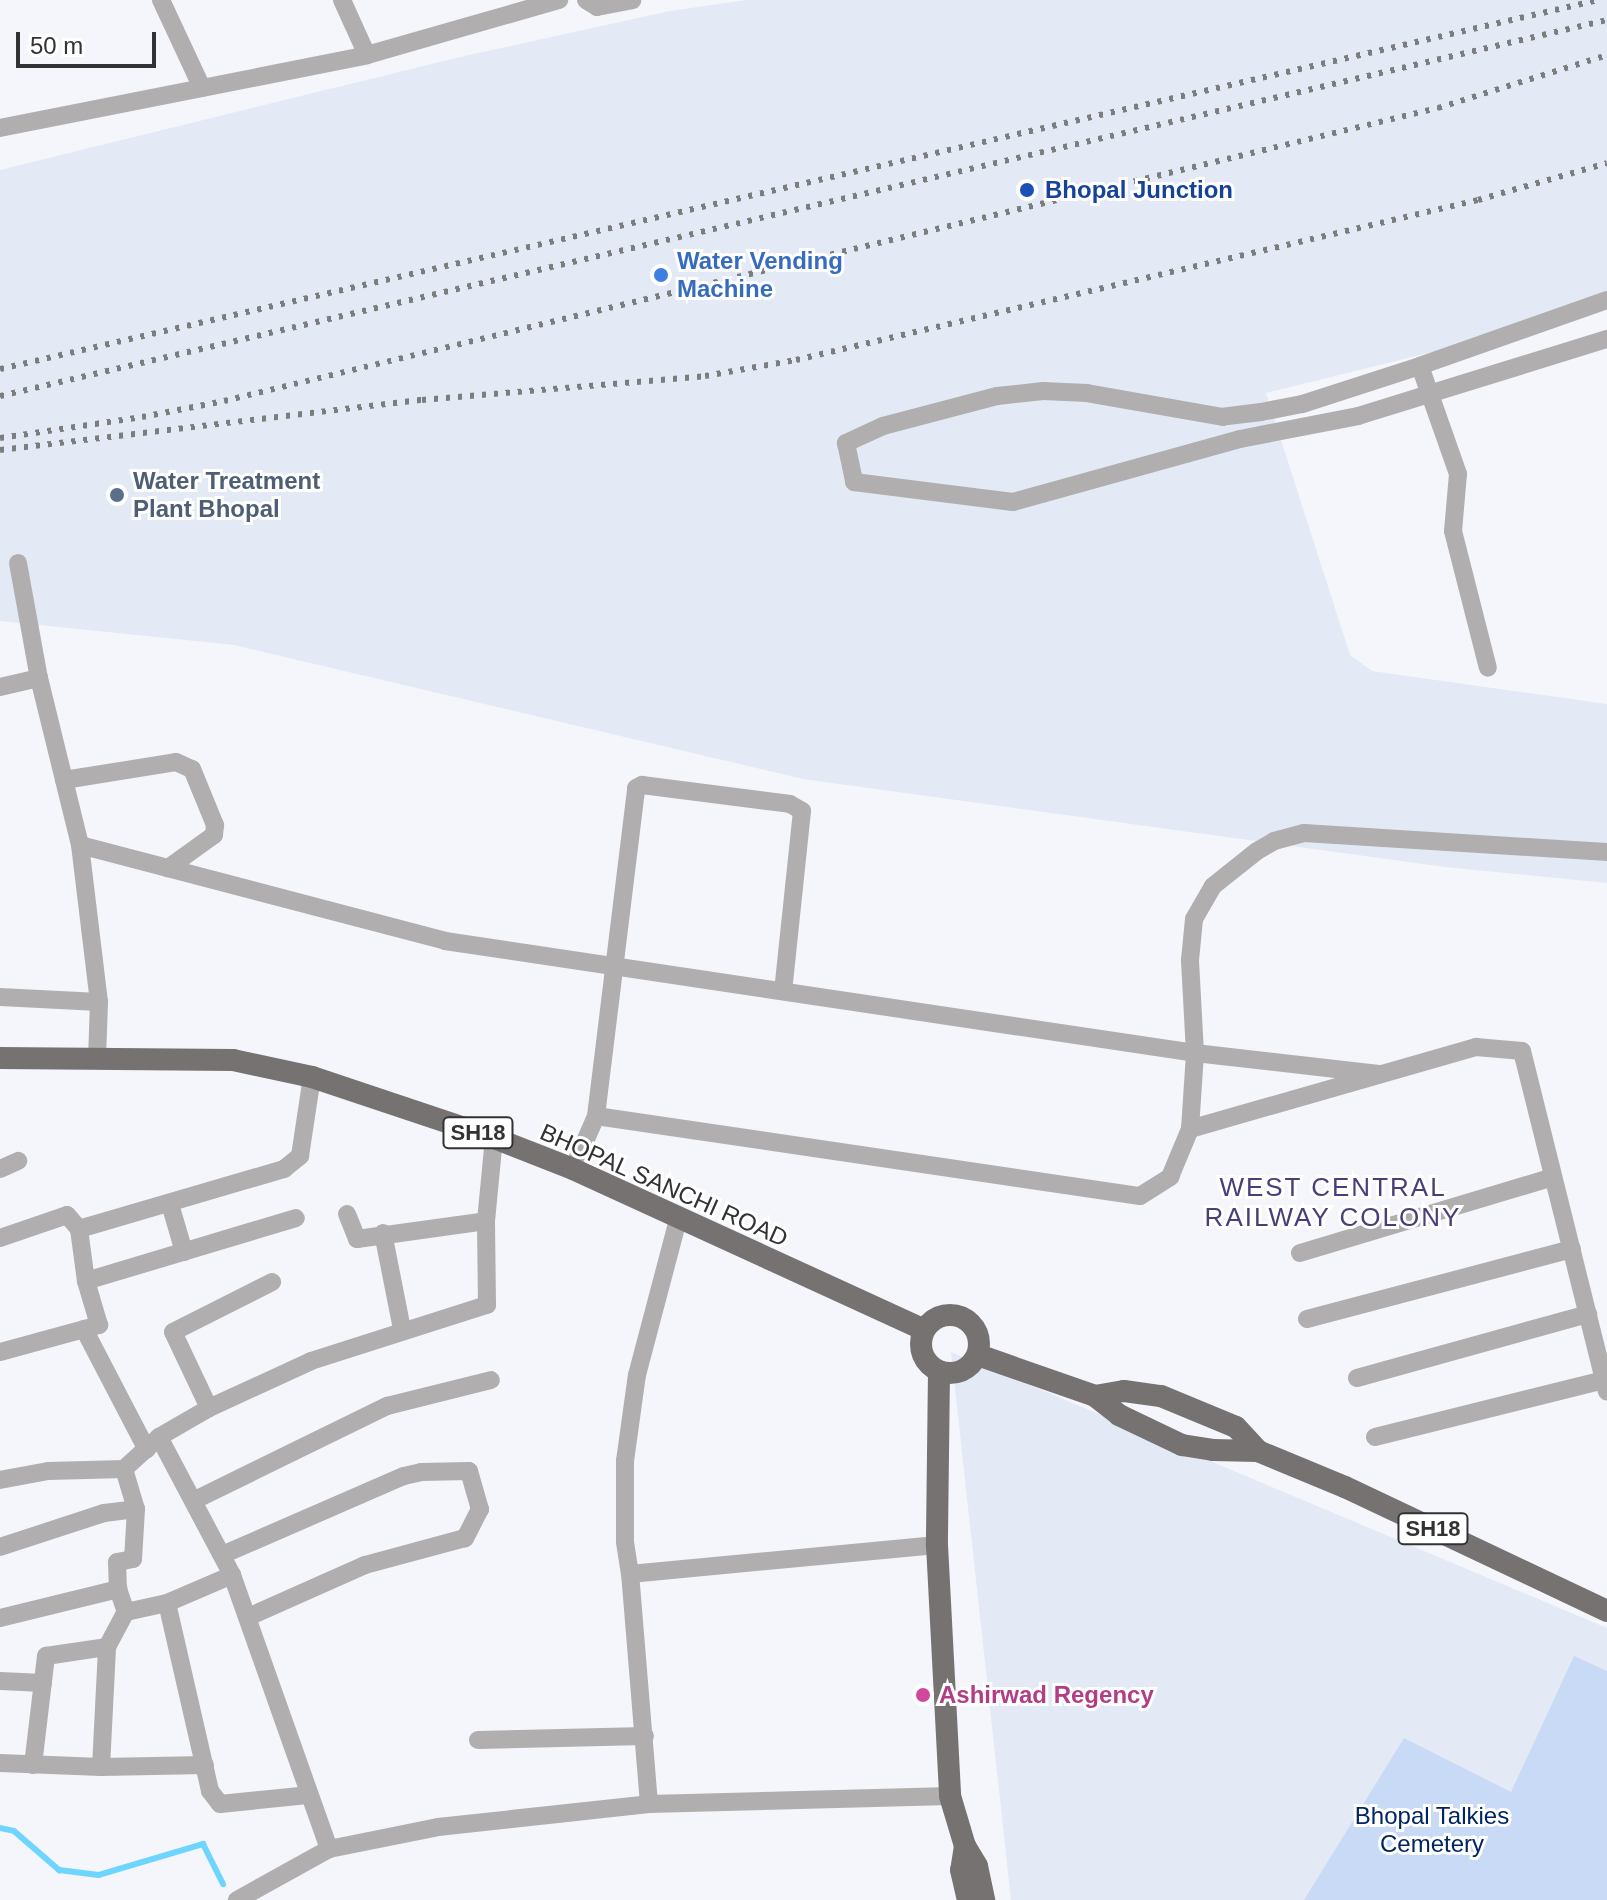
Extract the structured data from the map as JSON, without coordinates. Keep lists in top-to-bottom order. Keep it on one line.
{"streets":{"main road":["SH18","BHOPAL SANCHI ROAD"]},"districts":["WEST CENTRAL RAILWAY COLONY"],"parks":["Bhopal Talkies Cemetery"],"places":["Bhopal Junction","Water Vending Machine","Water Treatment Plant Bhopal","Ashirwad Regency"],"scale_bar":"50 m"}
